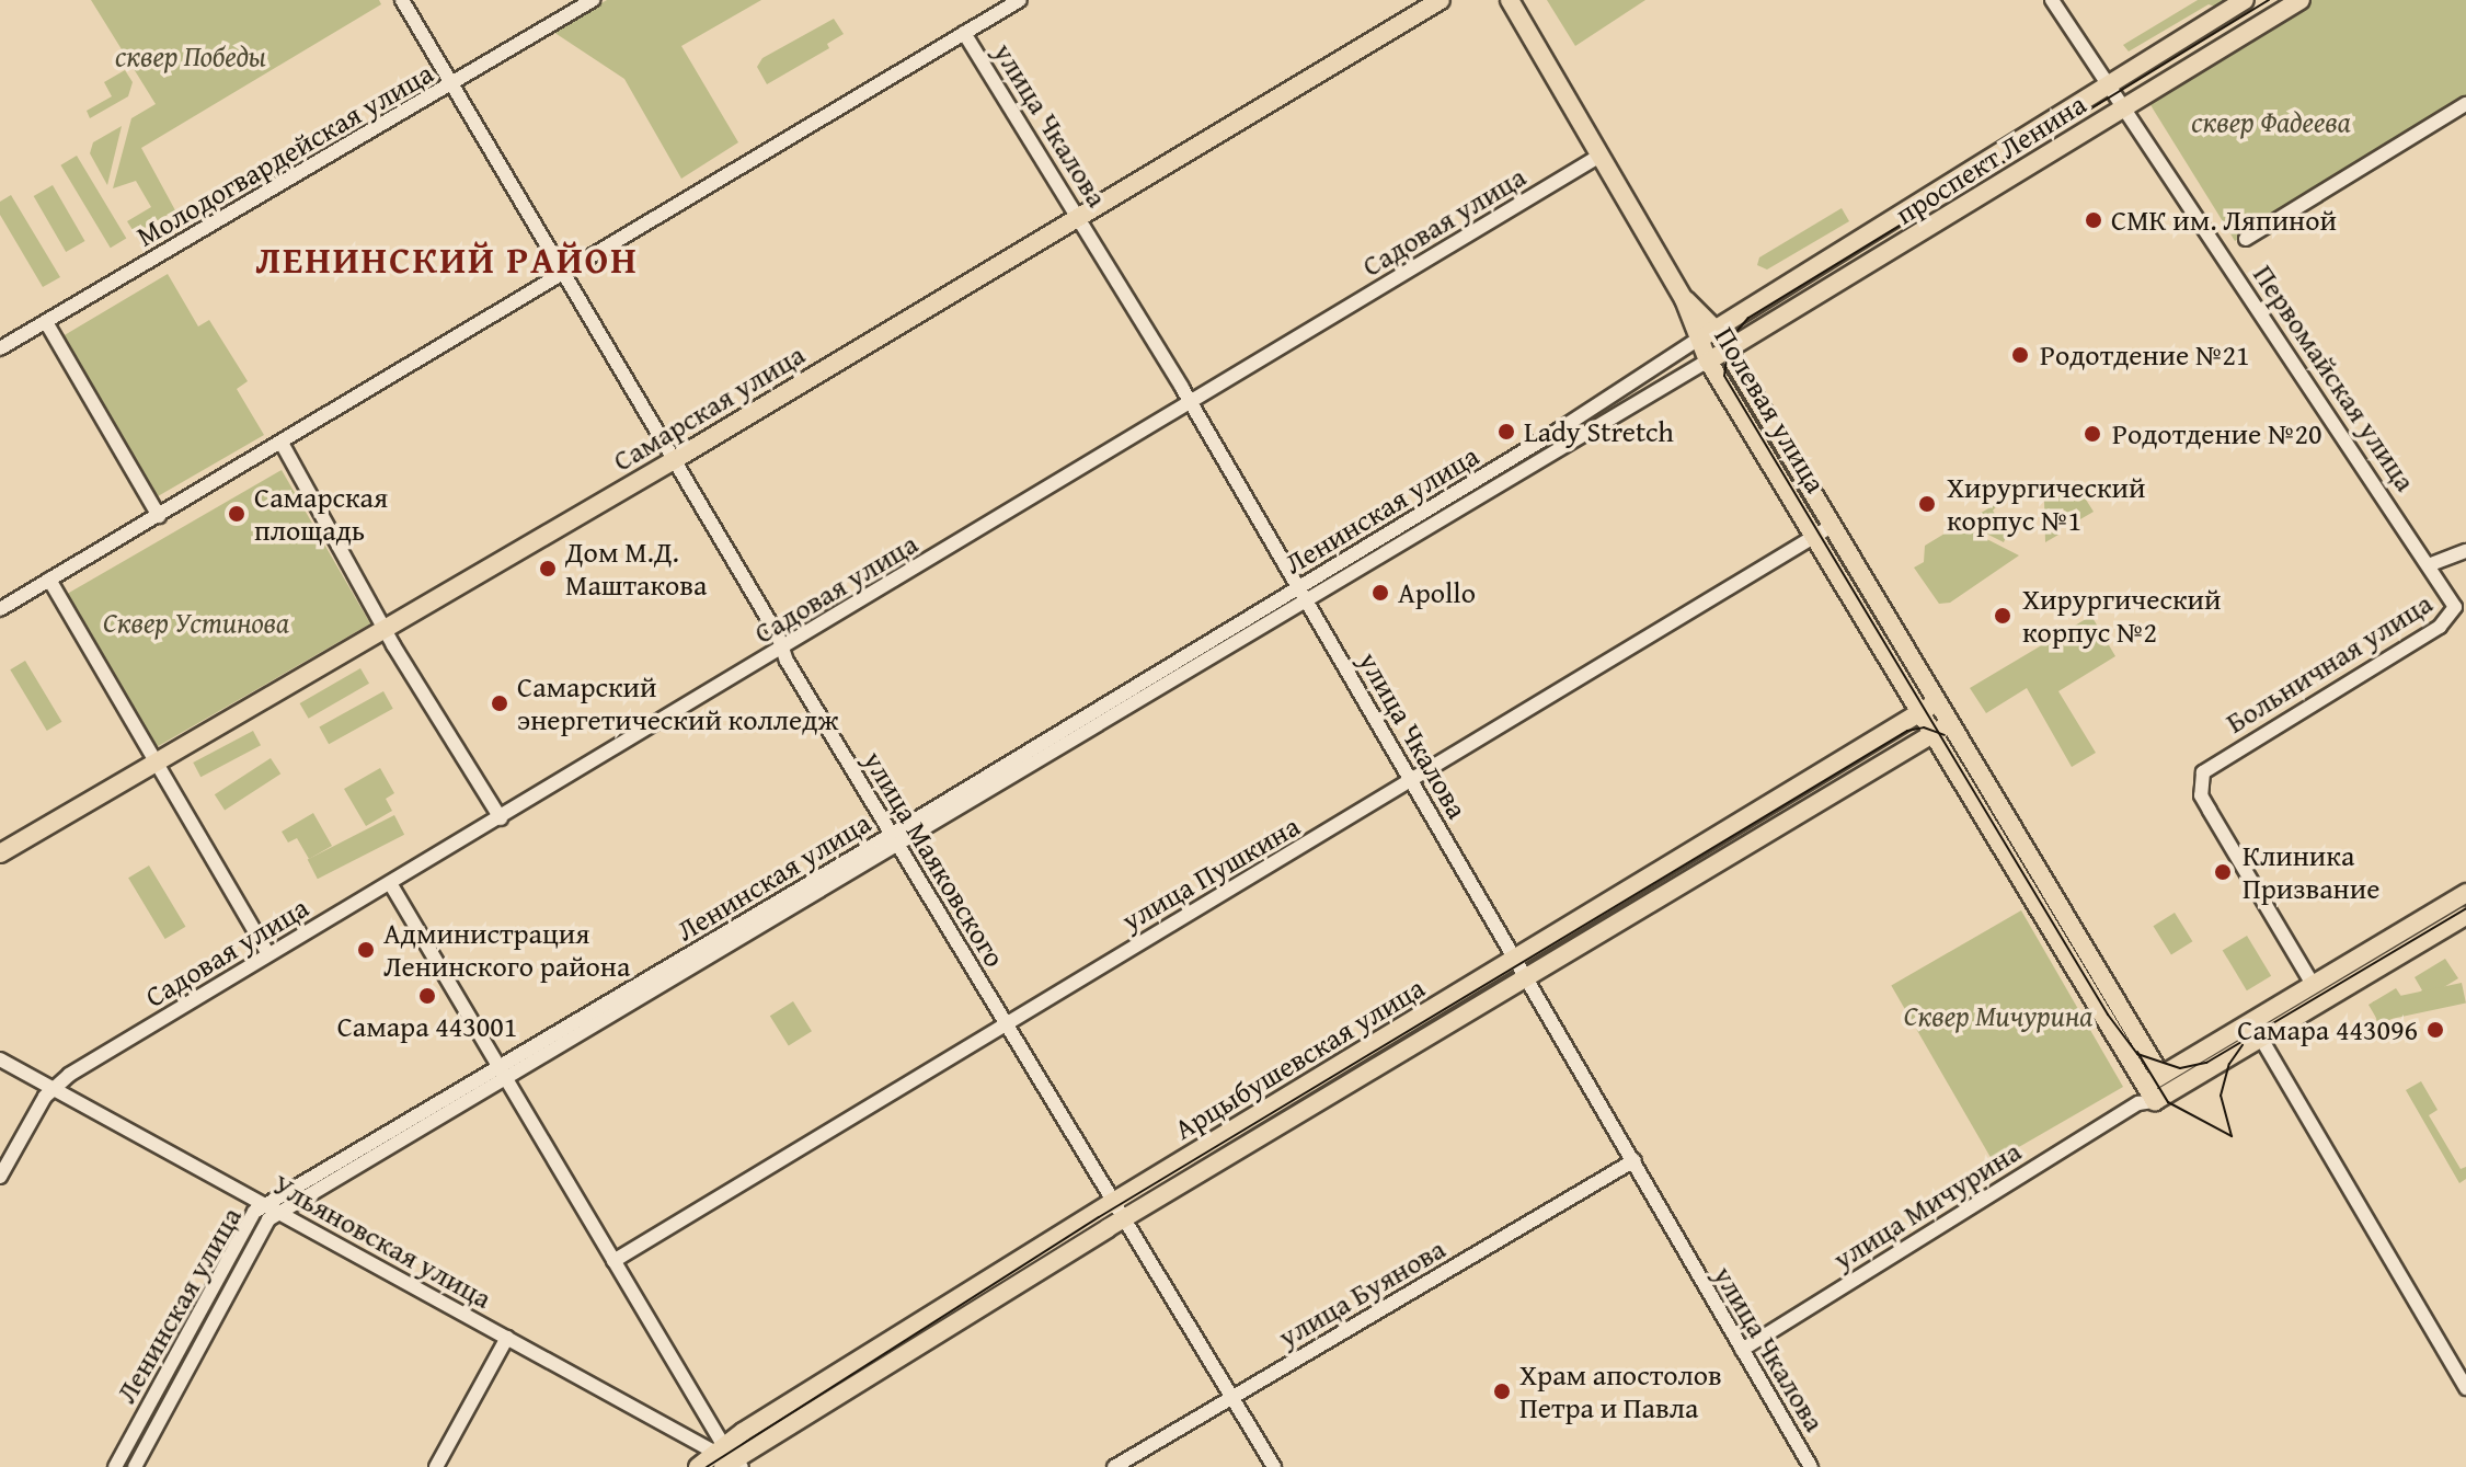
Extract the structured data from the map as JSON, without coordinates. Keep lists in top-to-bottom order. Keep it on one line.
{"streets":{"main road":["проспект Ленина","Самарская улица","Полевая улица","Арцыбушевская улица","улица Мичурина"],"street":["улица Чкалова","Молодогвардейская улица","Садовая улица","Первомайская улица","Ленинская улица","Больничная улица","улица Маяковского","улица Пушкина","Ульяновская улица","улица Буянова"]},"crossings":[["улица Чкалова","Садовая улица"],["улица Чкалова","Самарская улица"],["улица Чкалова","Ленинская улица"],["улица Чкалова","улица Пушкина"],["улица Чкалова","Арцыбушевская улица"],["улица Чкалова","улица Мичурина"],["улица Чкалова","улица Буянова"],["Молодогвардейская улица","улица Маяковского"],["проспект Ленина","Первомайская улица"],["проспект Ленина","Полевая улица"],["проспект Ленина","Ленинская улица"],["Садовая улица","улица Маяковского"],["Садовая улица","Ульяновская улица"],["Первомайская улица","Больничная улица"],["Самарская улица","улица Маяковского"],["Полевая улица","Ленинская улица"],["Полевая улица","улица Пушкина"],["Полевая улица","Арцыбушевская улица"],["Полевая улица","улица Мичурина"],["Ленинская улица","улица Маяковского"],["Ленинская улица","Ульяновская улица"],["Больничная улица","улица Мичурина"],["улица Маяковского","улица Пушкина"],["улица Маяковского","Арцыбушевская улица"],["улица Маяковского","улица Буянова"],["Арцыбушевская улица","Ульяновская улица"]],"districts":["ЛЕНИНСКИЙ РАЙОН"],"parks":["сквер Победы","сквер Фадеева","Сквер Устинова","Сквер Мичурина"],"places":["СМК им. Ляпиной","Родотдение №21","Lady Stretch","Родотдение №20","Хирургический корпус №1","Самарская площадь","Дом М.Д. Маштакова","Apollo","Хирургический корпус №2","Самарский энергетический колледж","Клиника Призвание","Администрация Ленинского района","Самара 443001","Самара 443096","Храм апостолов Петра и Павла"]}
